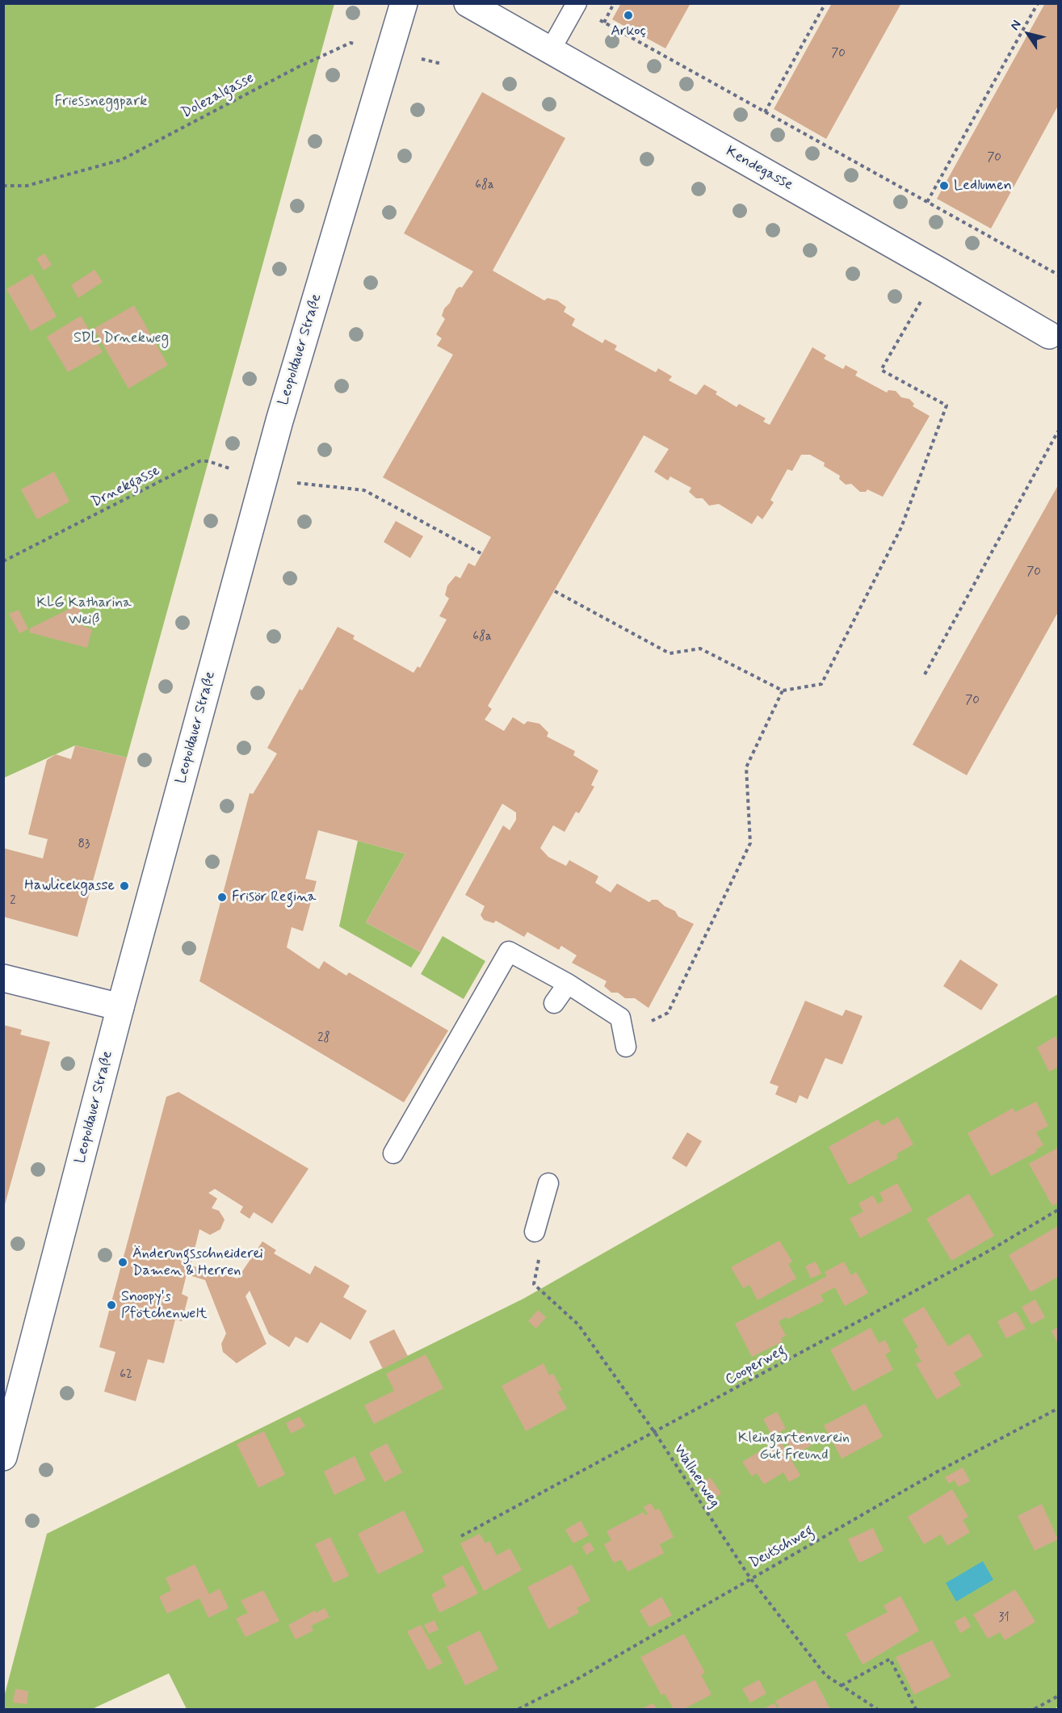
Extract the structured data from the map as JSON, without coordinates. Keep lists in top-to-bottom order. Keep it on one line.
{"streets":{"main road":["Kendegasse","Leopoldauer Straße"],"path":["Dolezalgasse","Drnekgasse","Cooperweg","Wallnerweg","Deutschweg"]},"crossings":[["Dolezalgasse","Leopoldauer Straße"],["Leopoldauer Straße","Drnekgasse"],["Cooperweg","Wallnerweg"],["Wallnerweg","Deutschweg"]],"parks":["Friessneggpark","SDL Drnekweg","KLG Katharina Weiß","Kleingartenverein Gut Freund"],"places":["Arkoç","Ledlumen","Hawlicekgasse","Frisör Regina","Änderungsschneiderei Damen & Herren","Snoopy's Pfötchenwelt"],"house_numbers":["70","70","68a","70","68a","70","83","2","28","62","31"],"north":"top left"}
